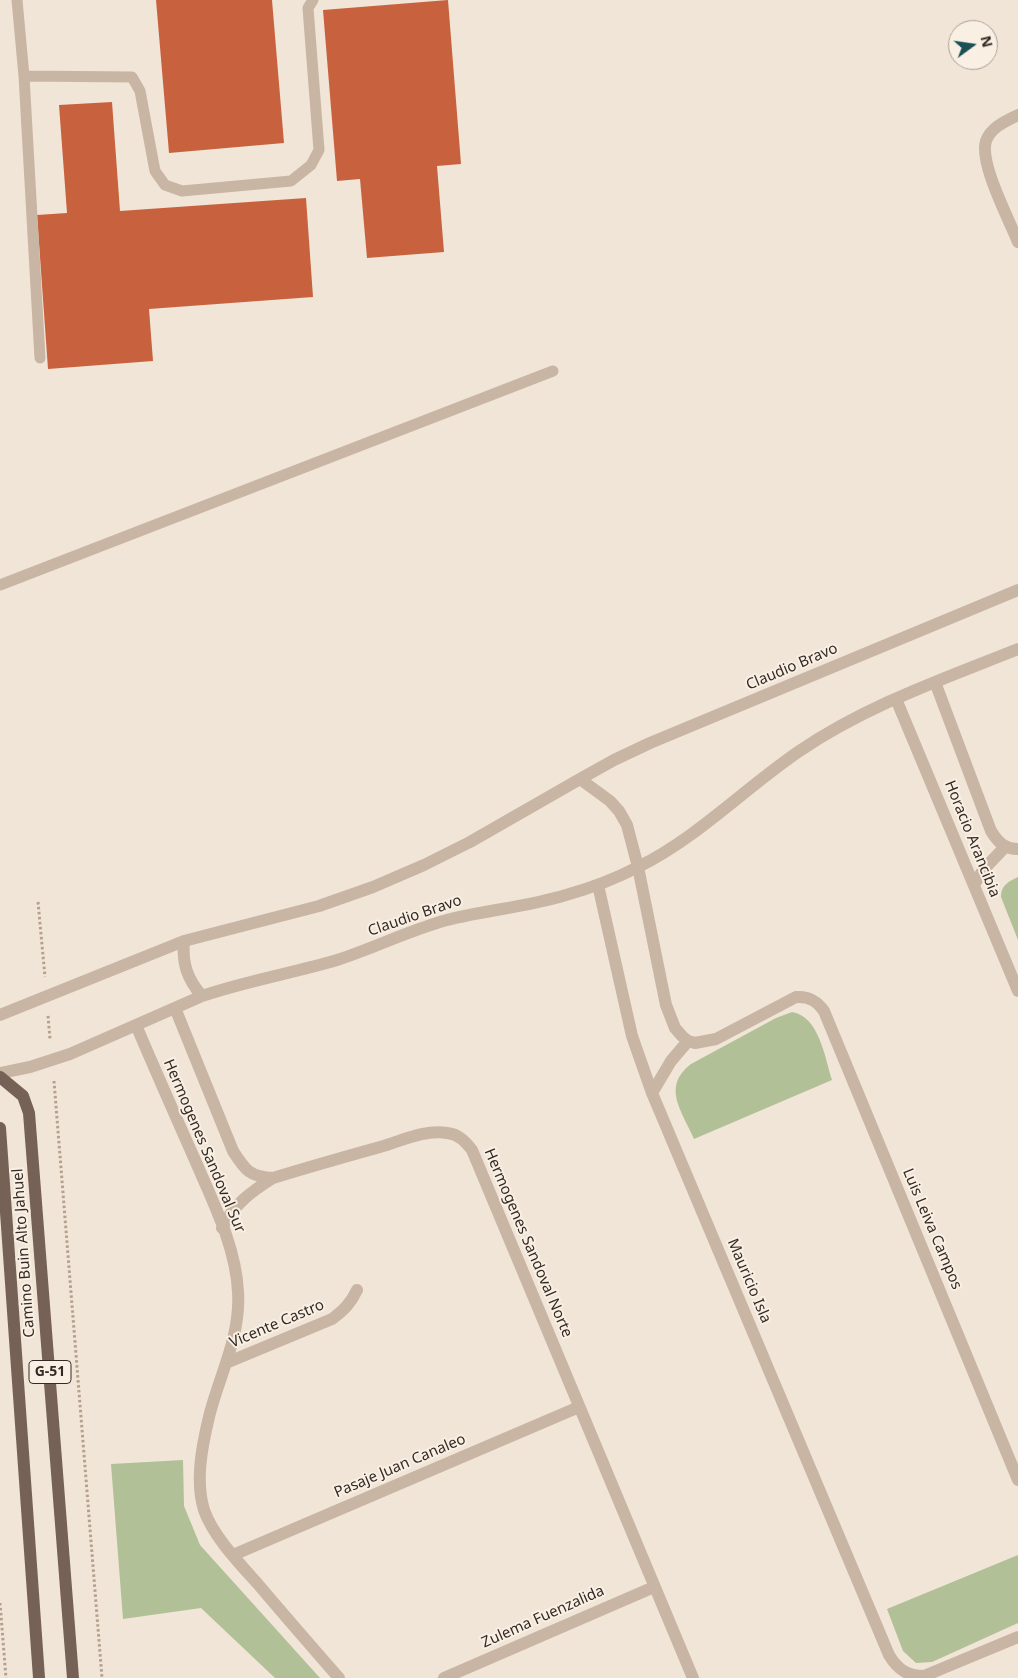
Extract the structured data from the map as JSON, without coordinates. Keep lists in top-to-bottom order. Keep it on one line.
{"streets":{"main road":["Camino Buin Alto Jahuel","G-51"],"street":["Claudio Bravo","Horacio Arancibia","Hermogenes Sandoval Sur","Luis Leiva Campos","Hermogenes Sandoval Norte","Mauricio Isla","Vicente Castro","Pasaje Juan Canaleo","Zulema Fuenzalida"]},"crossings":[["Claudio Bravo","Horacio Arancibia"],["Claudio Bravo","Hermogenes Sandoval Sur"],["Claudio Bravo","Hermogenes Sandoval Norte"],["Claudio Bravo","Mauricio Isla"],["Hermogenes Sandoval Sur","Vicente Castro"],["Hermogenes Sandoval Sur","Pasaje Juan Canaleo"],["Hermogenes Sandoval Norte","Pasaje Juan Canaleo"],["Hermogenes Sandoval Norte","Zulema Fuenzalida"]],"north":"right"}
